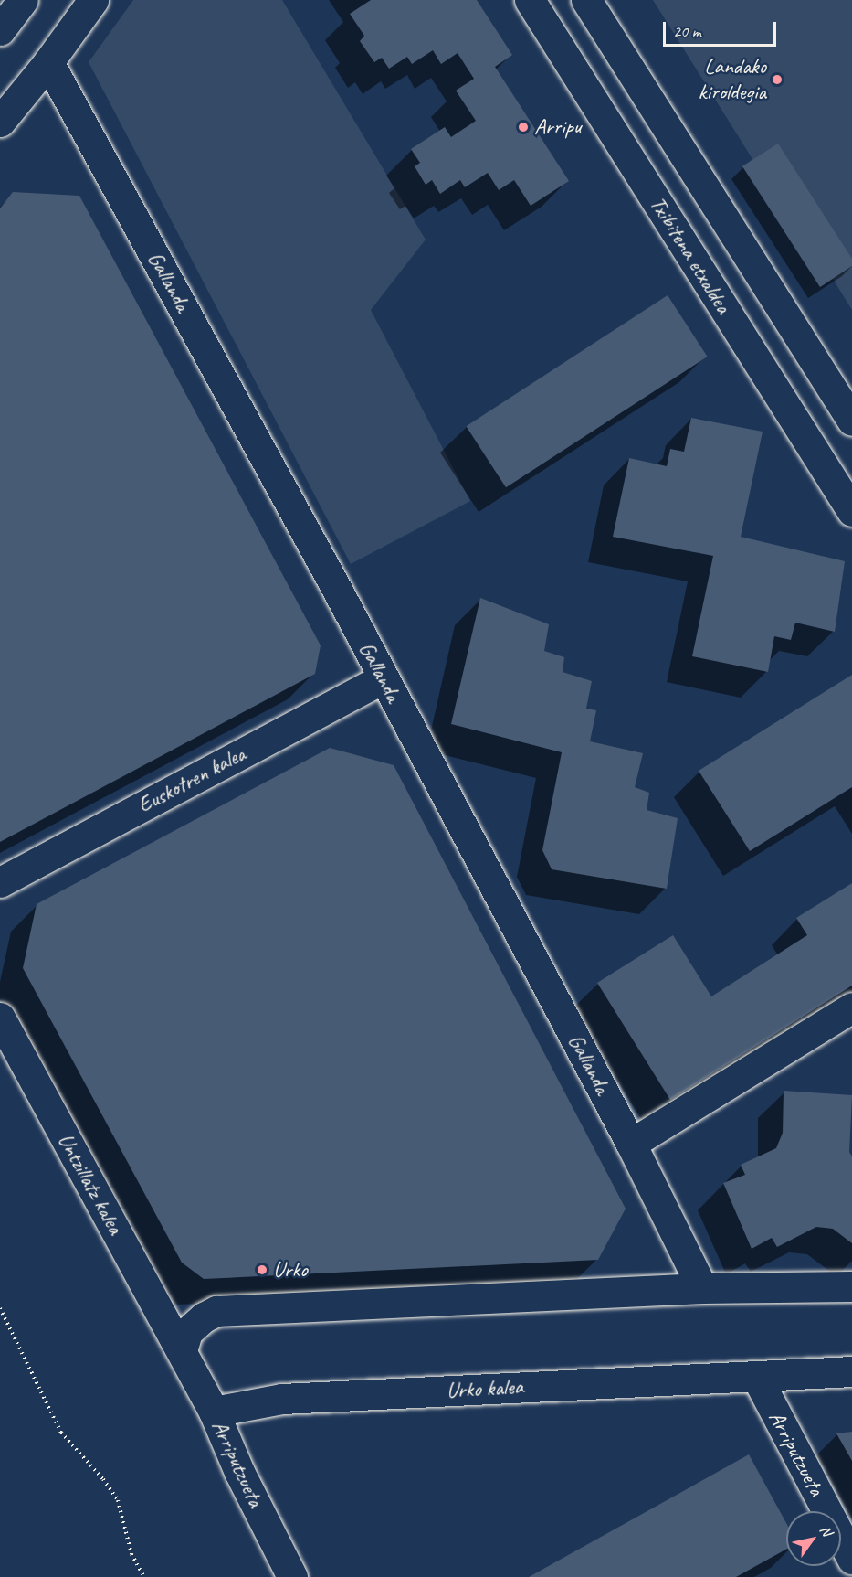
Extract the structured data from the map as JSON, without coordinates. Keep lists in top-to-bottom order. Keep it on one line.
{"streets":{"street":["Txibitena etxaldea","Gallanda","Euskotren kalea","Untzillatz kalea","Urko kalea","Arriputzueta"]},"crossings":[["Gallanda","Euskotren kalea"],["Untzillatz kalea","Arriputzueta"],["Urko kalea","Arriputzueta"]],"places":["Landako kiroldegia","Arripu","Urko"],"scale_bar":"20 m","north":"top right"}
